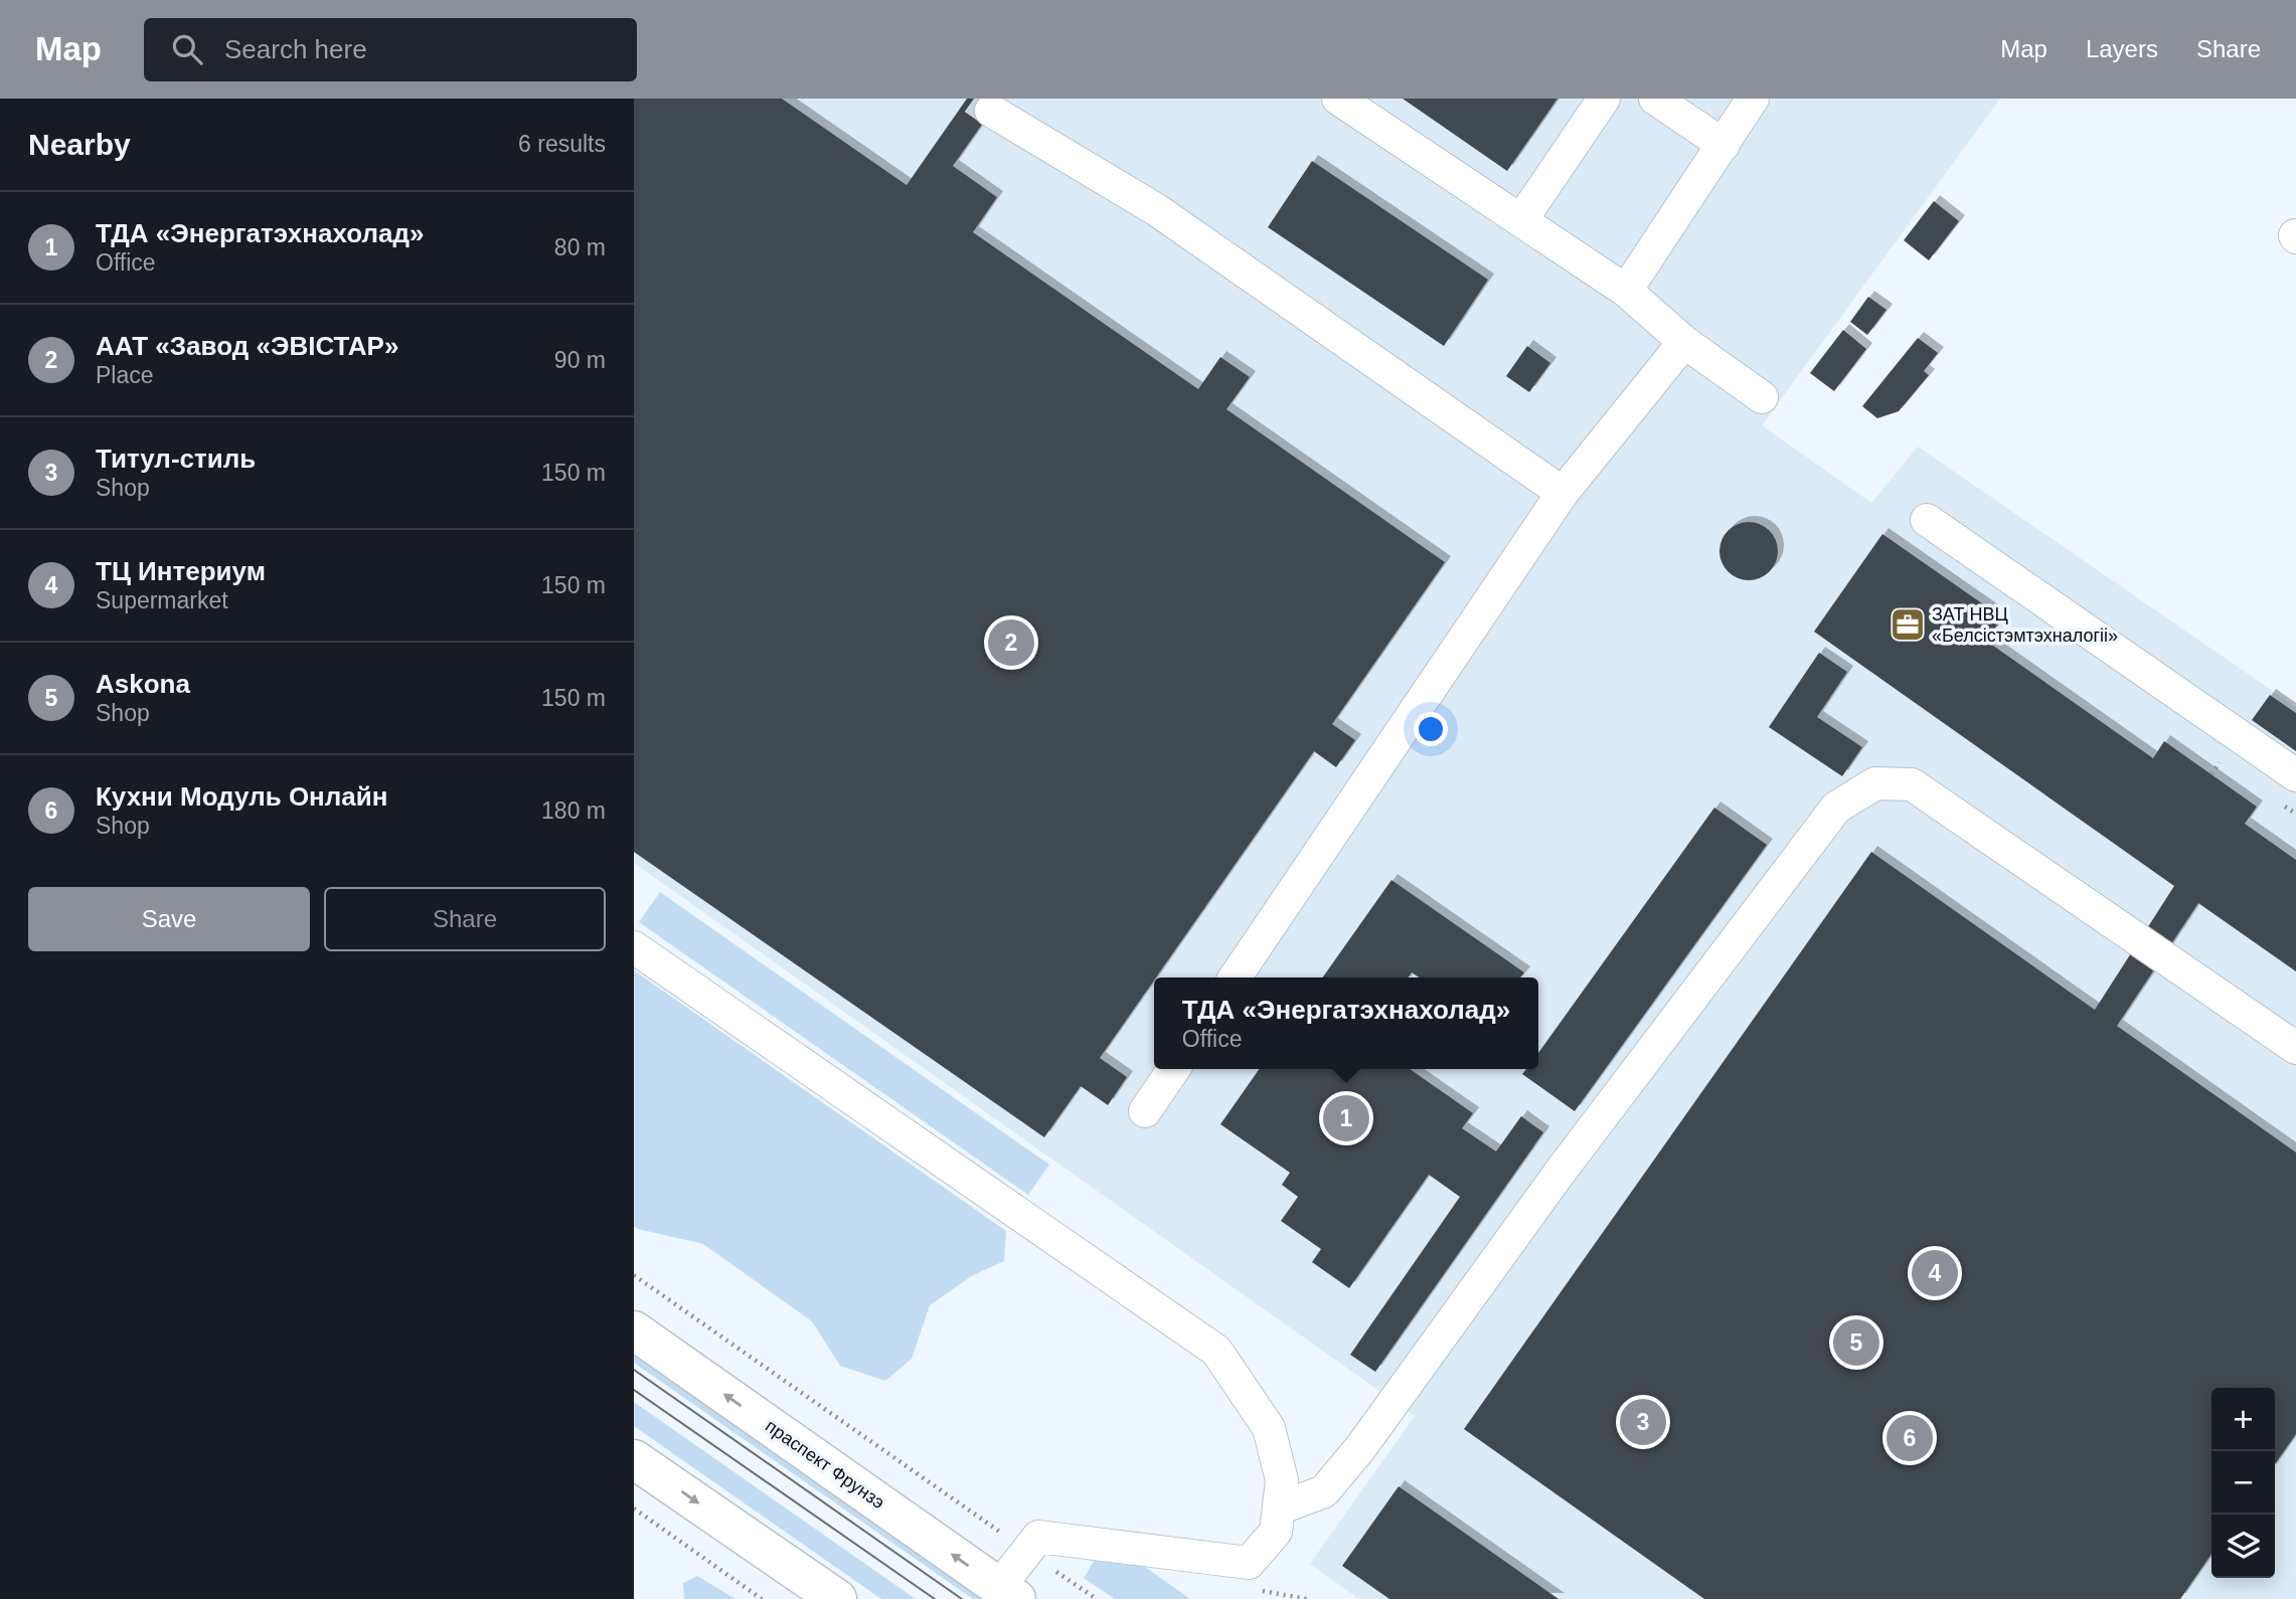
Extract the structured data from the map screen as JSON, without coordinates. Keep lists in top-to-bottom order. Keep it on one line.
{"streets":{"main road":["праспект Фрунзэ"]},"places":{"office":["ЗАТ НВЦ «Белсістэмтэхналогіі»"]},"page":{"header":"Map","search":"Search here","nav":["Map","Layers","Share"],"heading":["Nearby","6 results"],"list":[{"mark":"1","name":"ТДА «Энергатэхнахолад»","note":"Office","value":"80 m"},{"mark":"2","name":"ААТ «Завод «ЭВІСТАР»","note":"Place","value":"90 m"},{"mark":"3","name":"Титул-cтиль","note":"Shop","value":"150 m"},{"mark":"4","name":"ТЦ Интериум","note":"Supermarket","value":"150 m"},{"mark":"5","name":"Askona","note":"Shop","value":"150 m"},{"mark":"6","name":"Кухни Модуль Онлайн","note":"Shop","value":"180 m"}],"pins":["2","1","4","5","3","6"],"buttons":["Save","Share"],"popup":["ТДА «Энергатэхнахолад»","Office"],"map_buttons":["+","−"]}}
